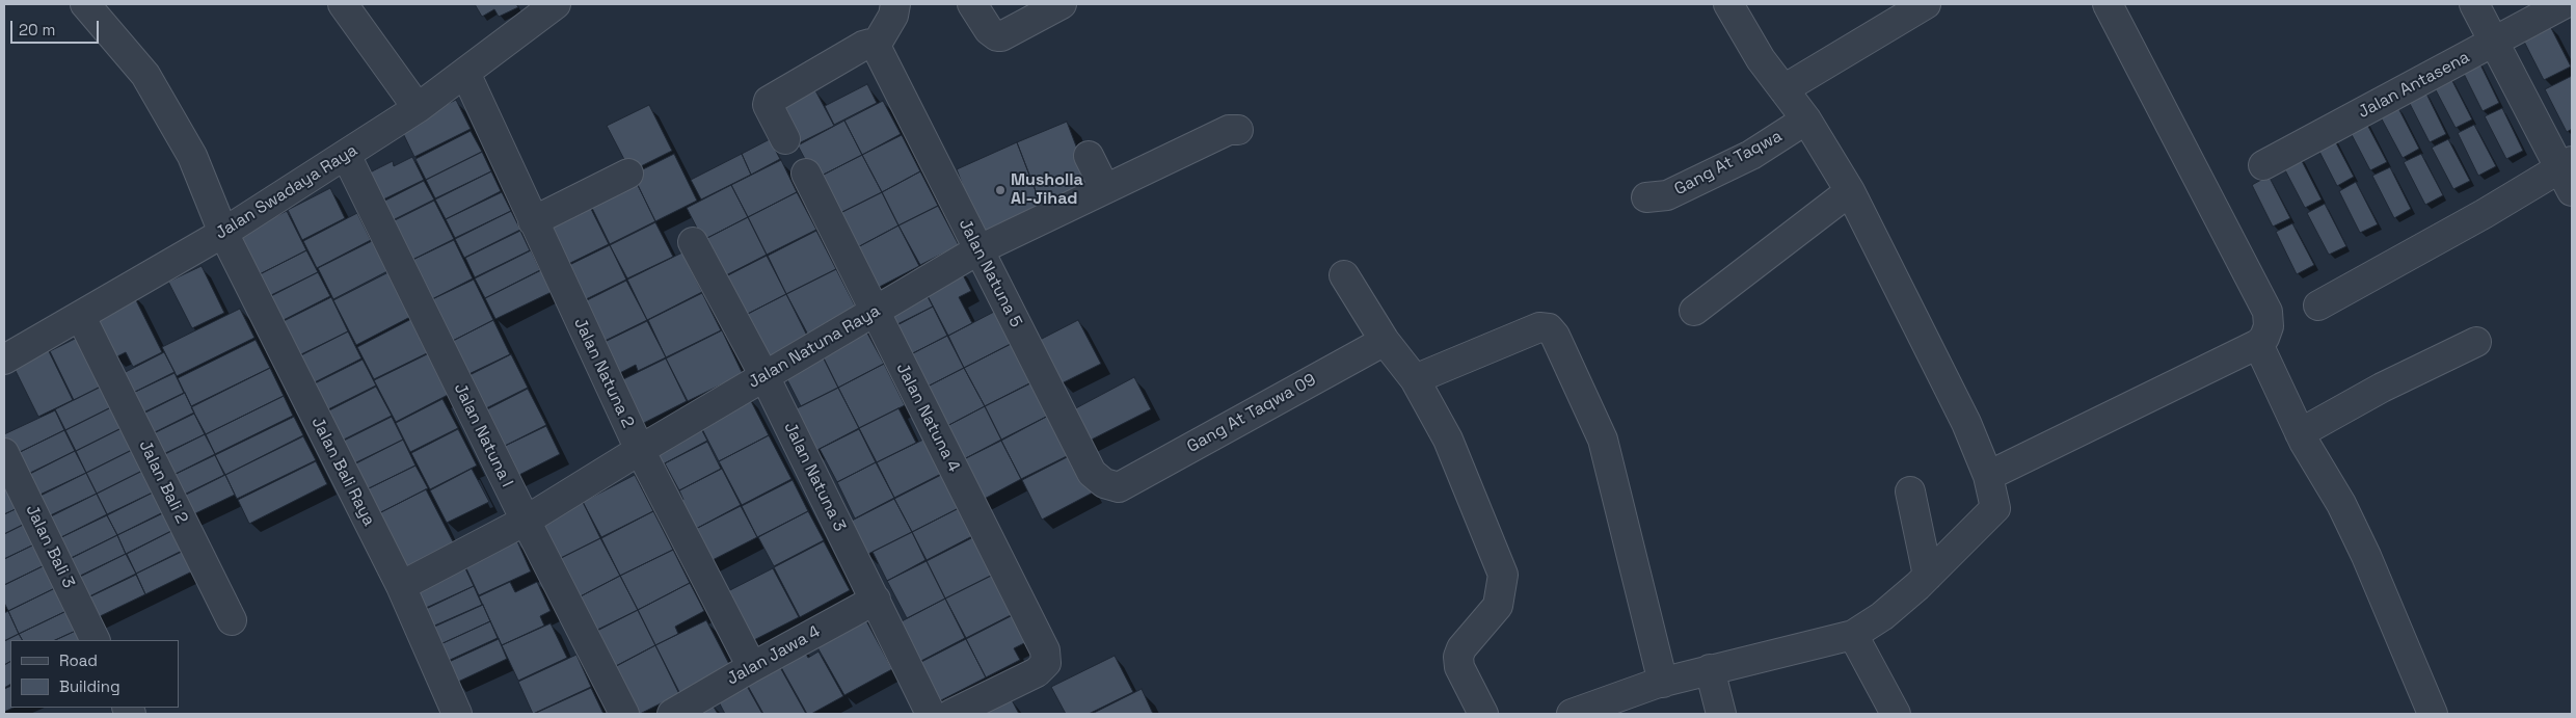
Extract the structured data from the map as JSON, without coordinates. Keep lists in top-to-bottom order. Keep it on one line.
{"streets":{"street":["Jalan Antasena","Gang At Taqwa","Jalan Swadaya Raya","Jalan Natuna 5","Jalan Natuna Raya","Jalan Natuna 2","Gang At Taqwa 09","Jalan Natuna 4","Jalan Natuna I","Jalan Bali Raya","Jalan Natuna 3","Jalan Bali 2","Jalan Bali 3","Jalan Jawa 4"]},"crossings":[["Jalan Swadaya Raya","Jalan Natuna 2"],["Jalan Swadaya Raya","Jalan Natuna I"],["Jalan Swadaya Raya","Jalan Bali Raya"],["Jalan Swadaya Raya","Jalan Bali 2"],["Jalan Natuna 5","Jalan Natuna Raya"],["Jalan Natuna 5","Gang At Taqwa 09"],["Jalan Natuna Raya","Jalan Natuna 2"],["Jalan Natuna Raya","Jalan Natuna 4"],["Jalan Natuna Raya","Jalan Natuna I"],["Jalan Natuna Raya","Jalan Bali Raya"],["Jalan Natuna Raya","Jalan Natuna 3"],["Jalan Natuna 2","Jalan Jawa 4"],["Jalan Natuna 3","Jalan Jawa 4"]],"places":["Musholla Al-Jihad"],"legend":["Road","Building"],"scale_bar":"20 m"}
